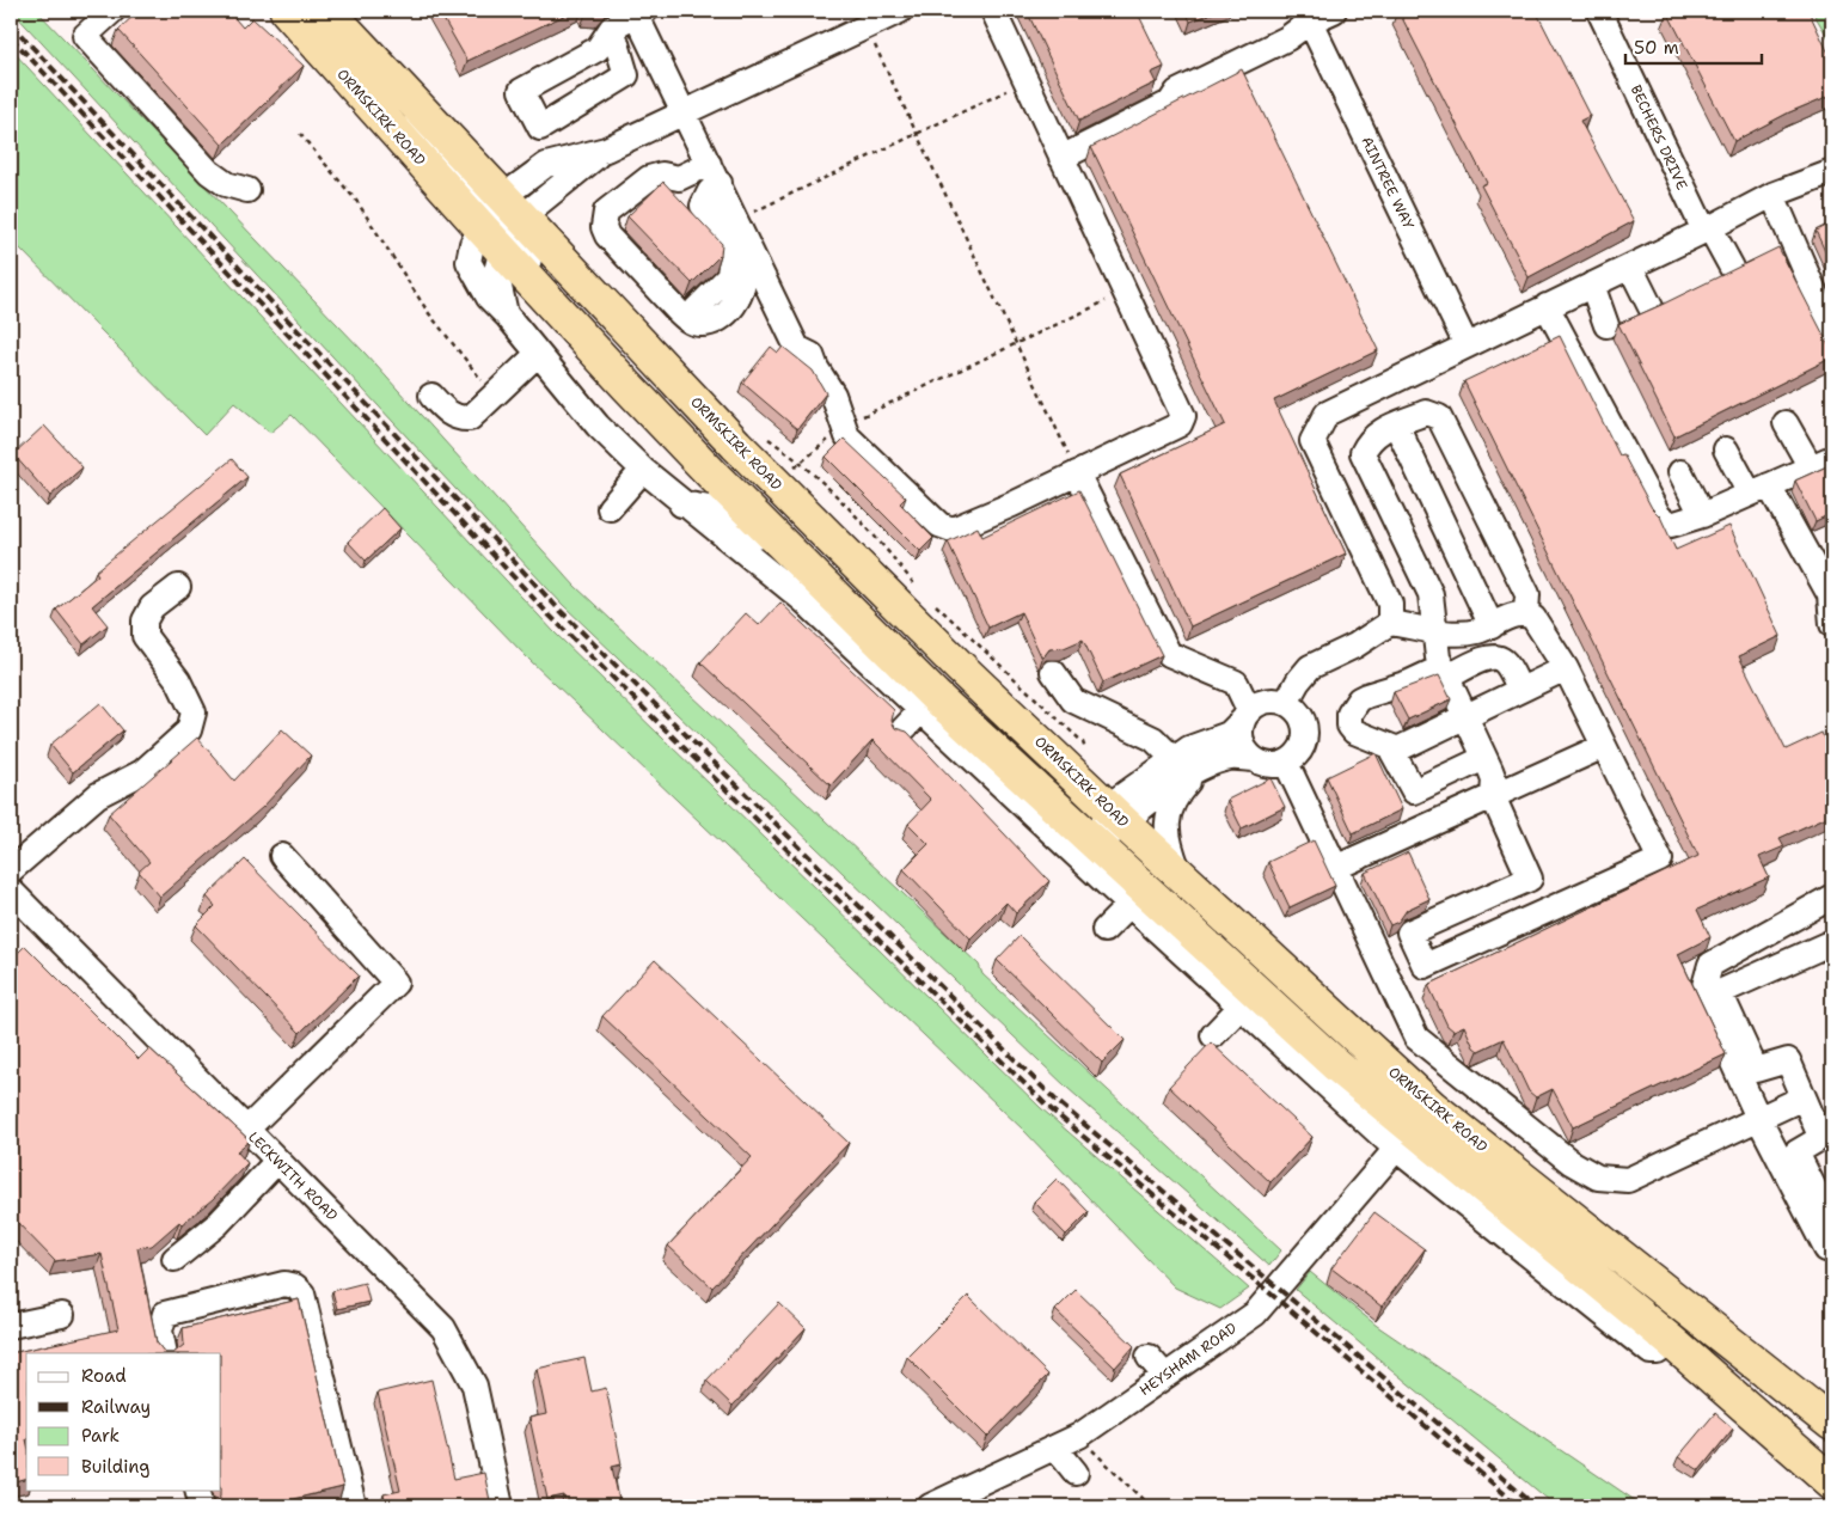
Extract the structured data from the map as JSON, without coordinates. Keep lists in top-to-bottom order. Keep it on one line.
{"streets":{"highway":["ORMSKIRK ROAD"],"street":["BECHERS DRIVE","AINTREE WAY","LECKWITH ROAD","HEYSHAM ROAD"]},"legend":["Road","Railway","Park","Building"],"scale_bar":"50 m"}
